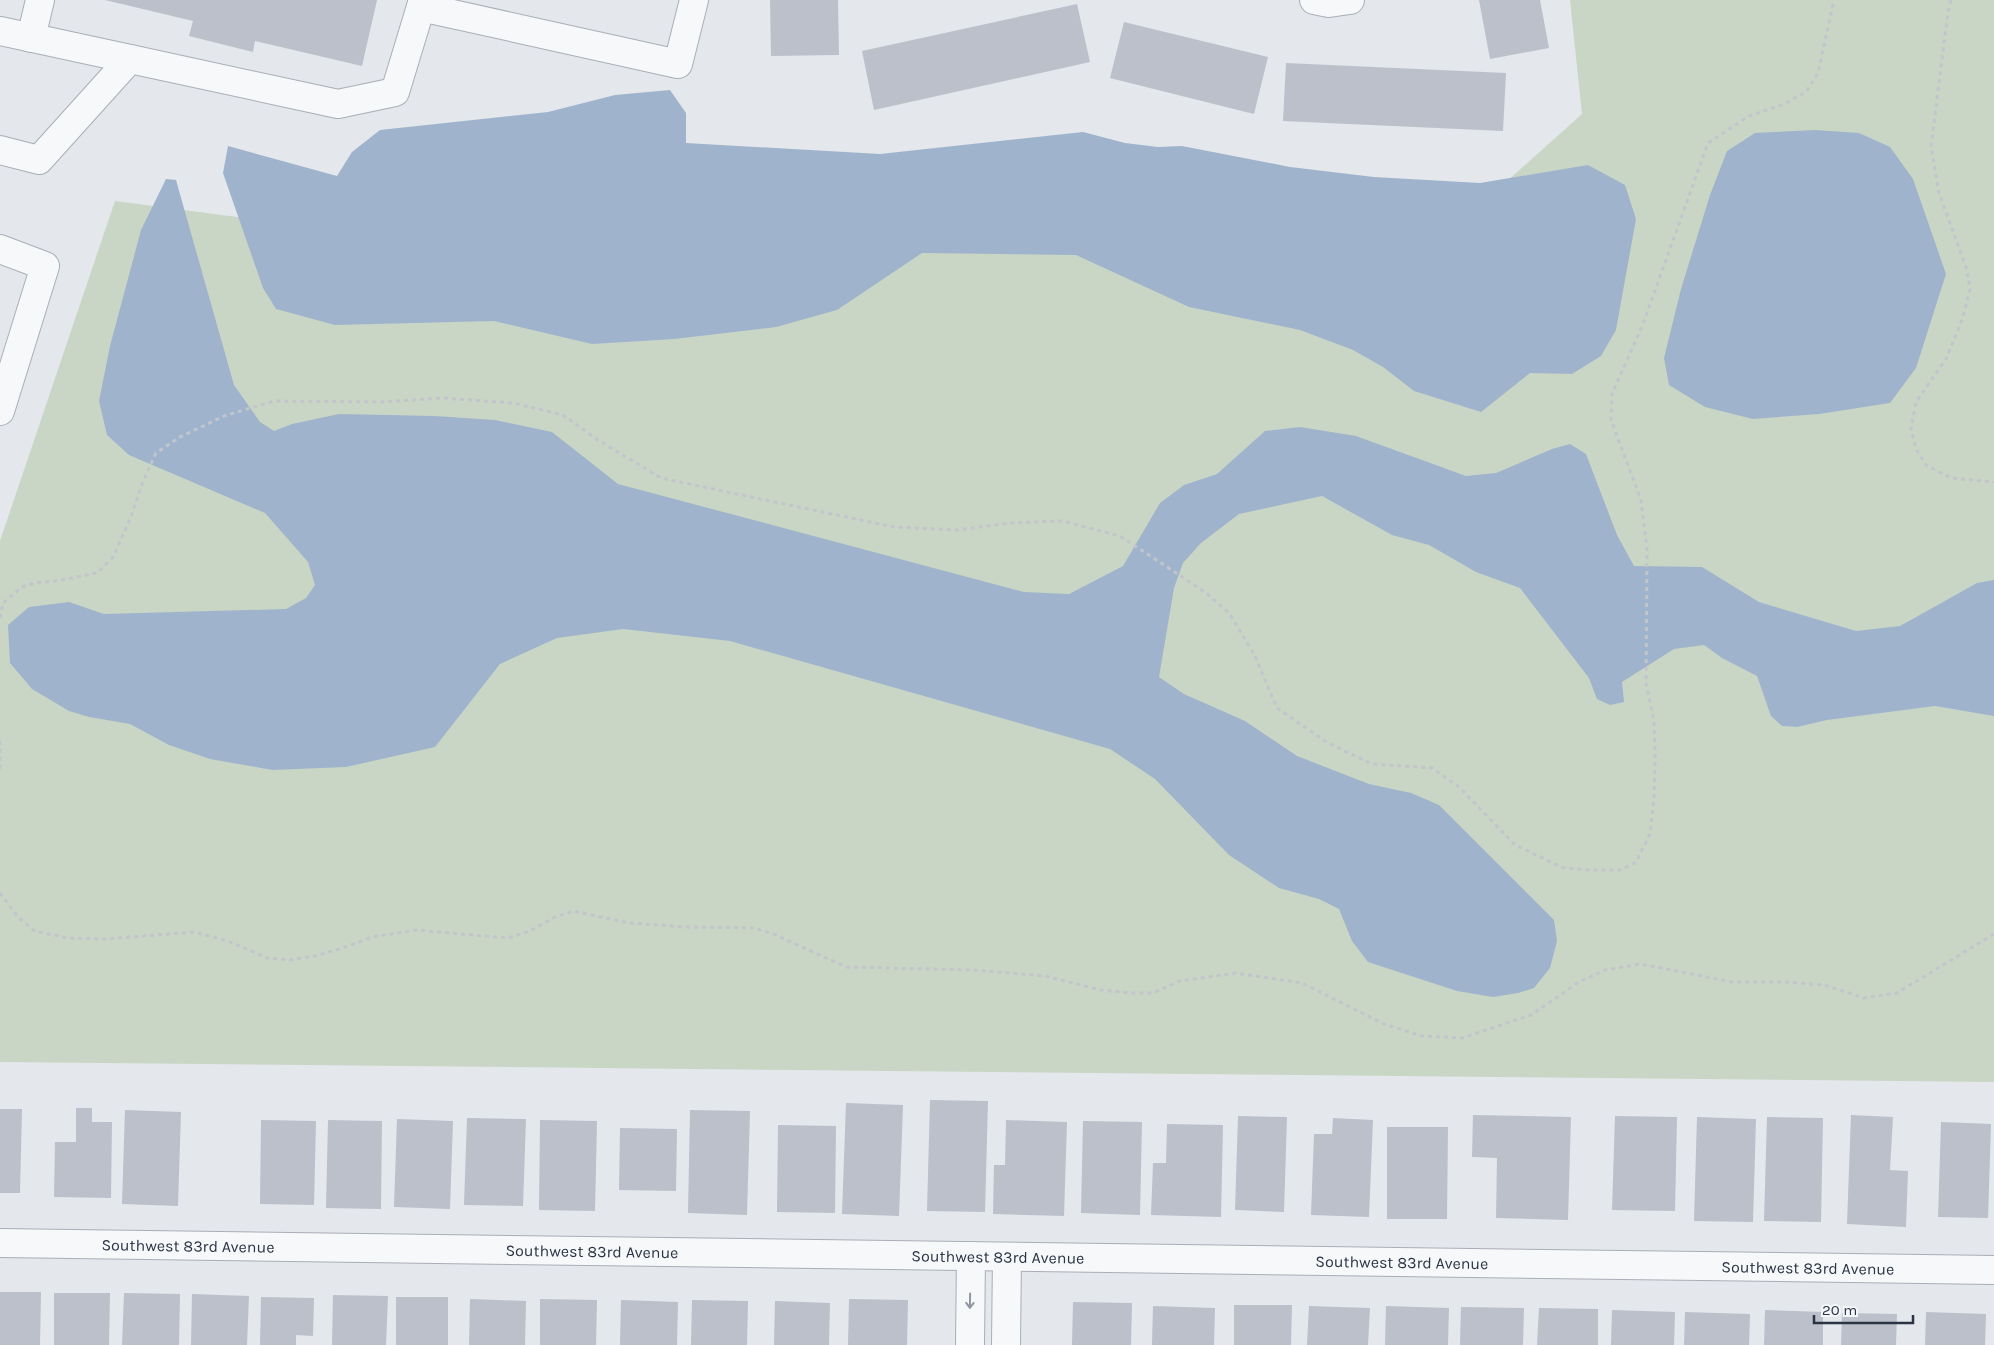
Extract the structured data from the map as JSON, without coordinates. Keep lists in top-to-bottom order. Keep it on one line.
{"streets":{"street":["Southwest 83rd Avenue"]},"scale_bar":"20 m"}
